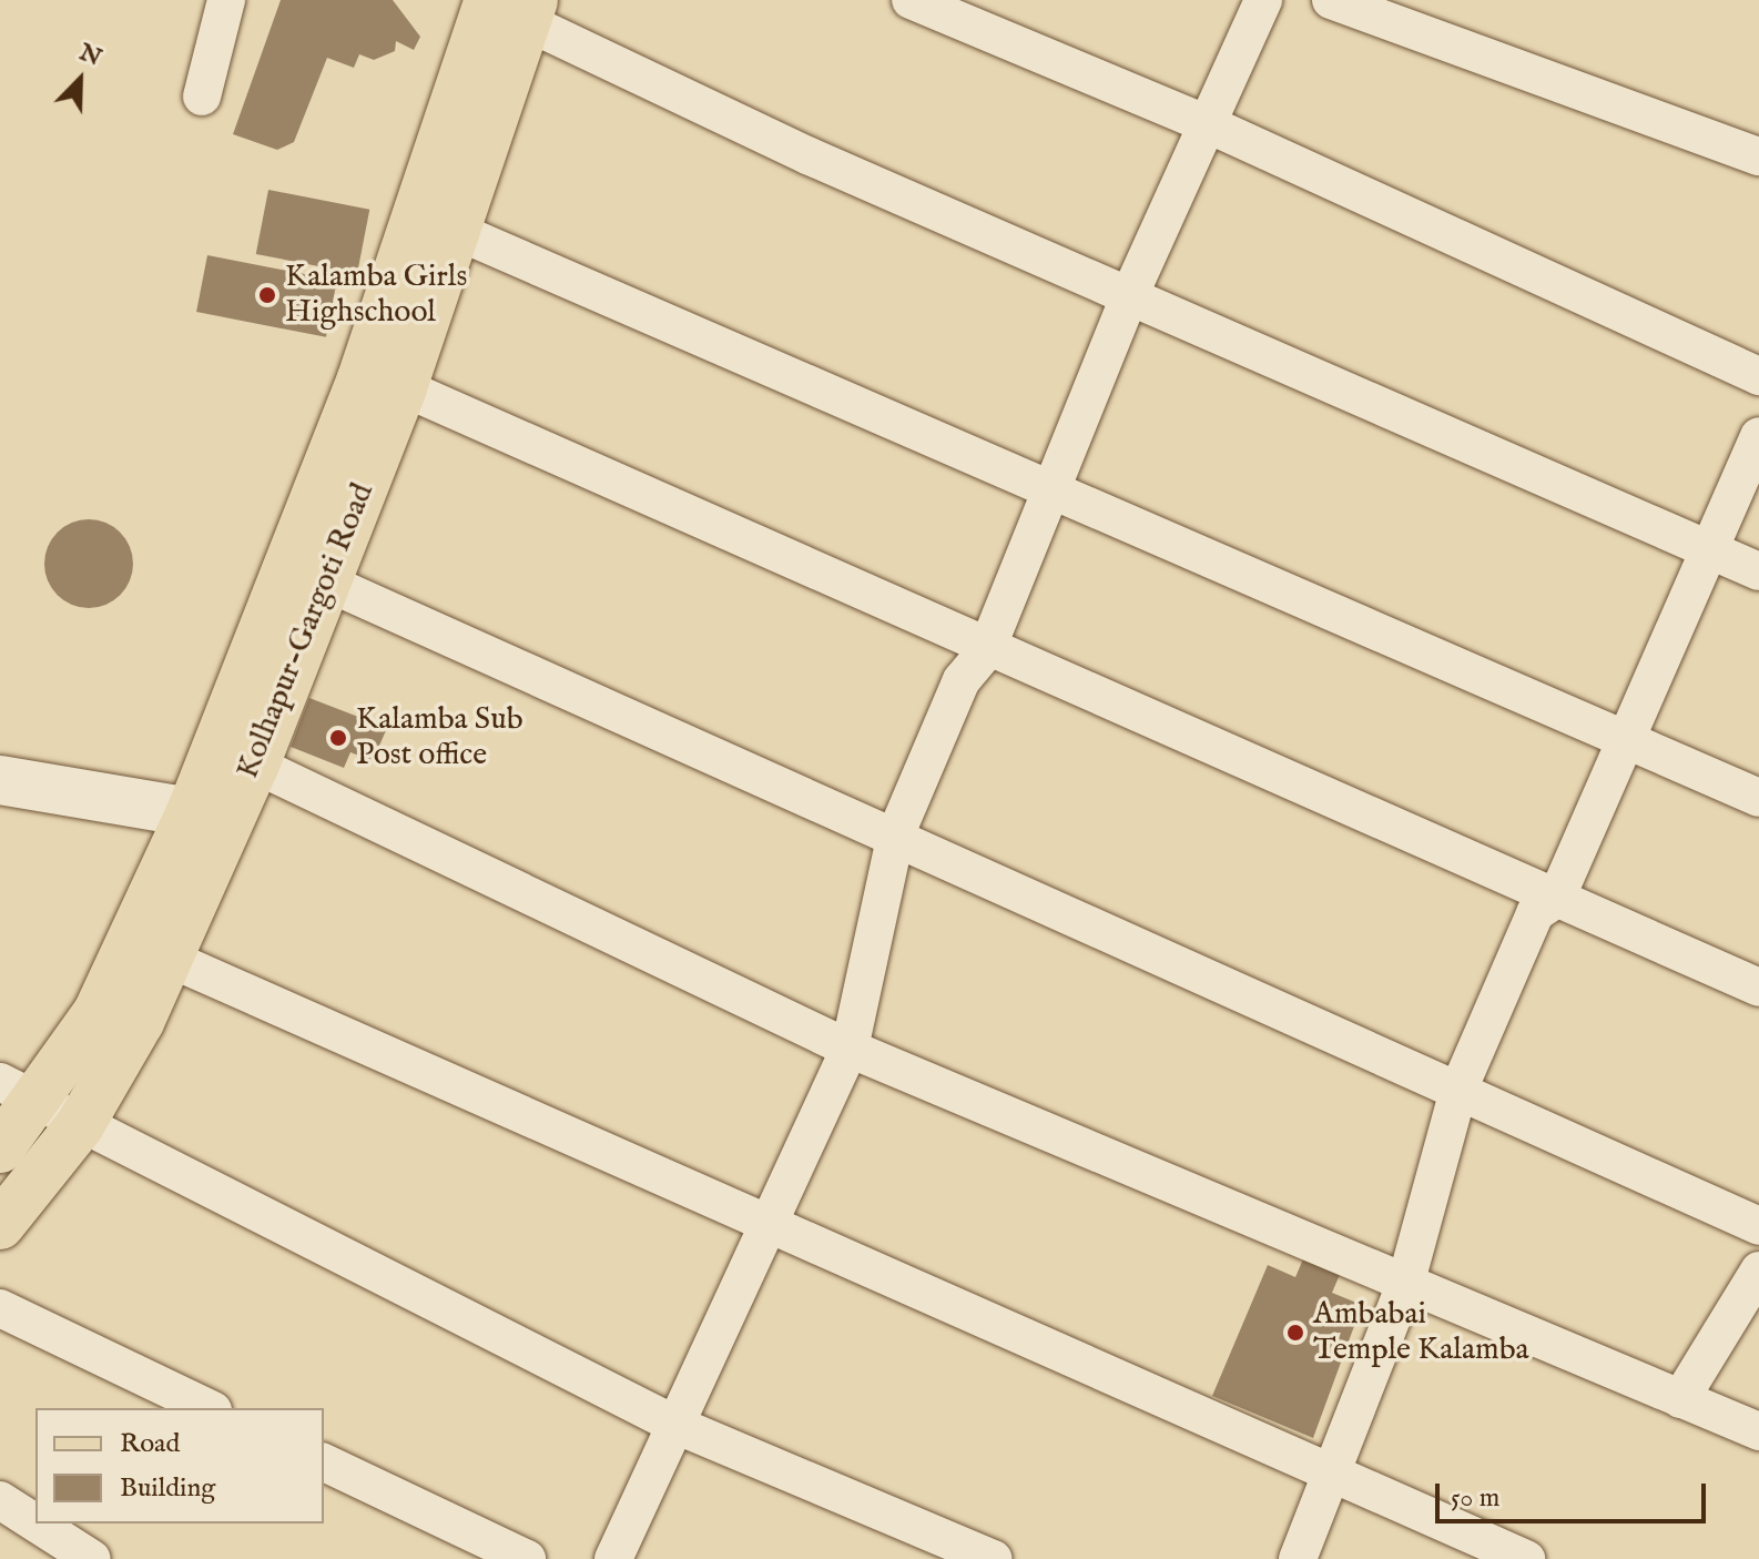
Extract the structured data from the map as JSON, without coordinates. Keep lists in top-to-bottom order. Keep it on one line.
{"streets":{"main road":["Kolhapur-Gargoti Road"]},"places":["Kalamba Girls Highschool","Kalamba Sub Post office","Ambabai Temple Kalamba"],"legend":["Road","Building"],"scale_bar":"50 m","north":"top right"}
